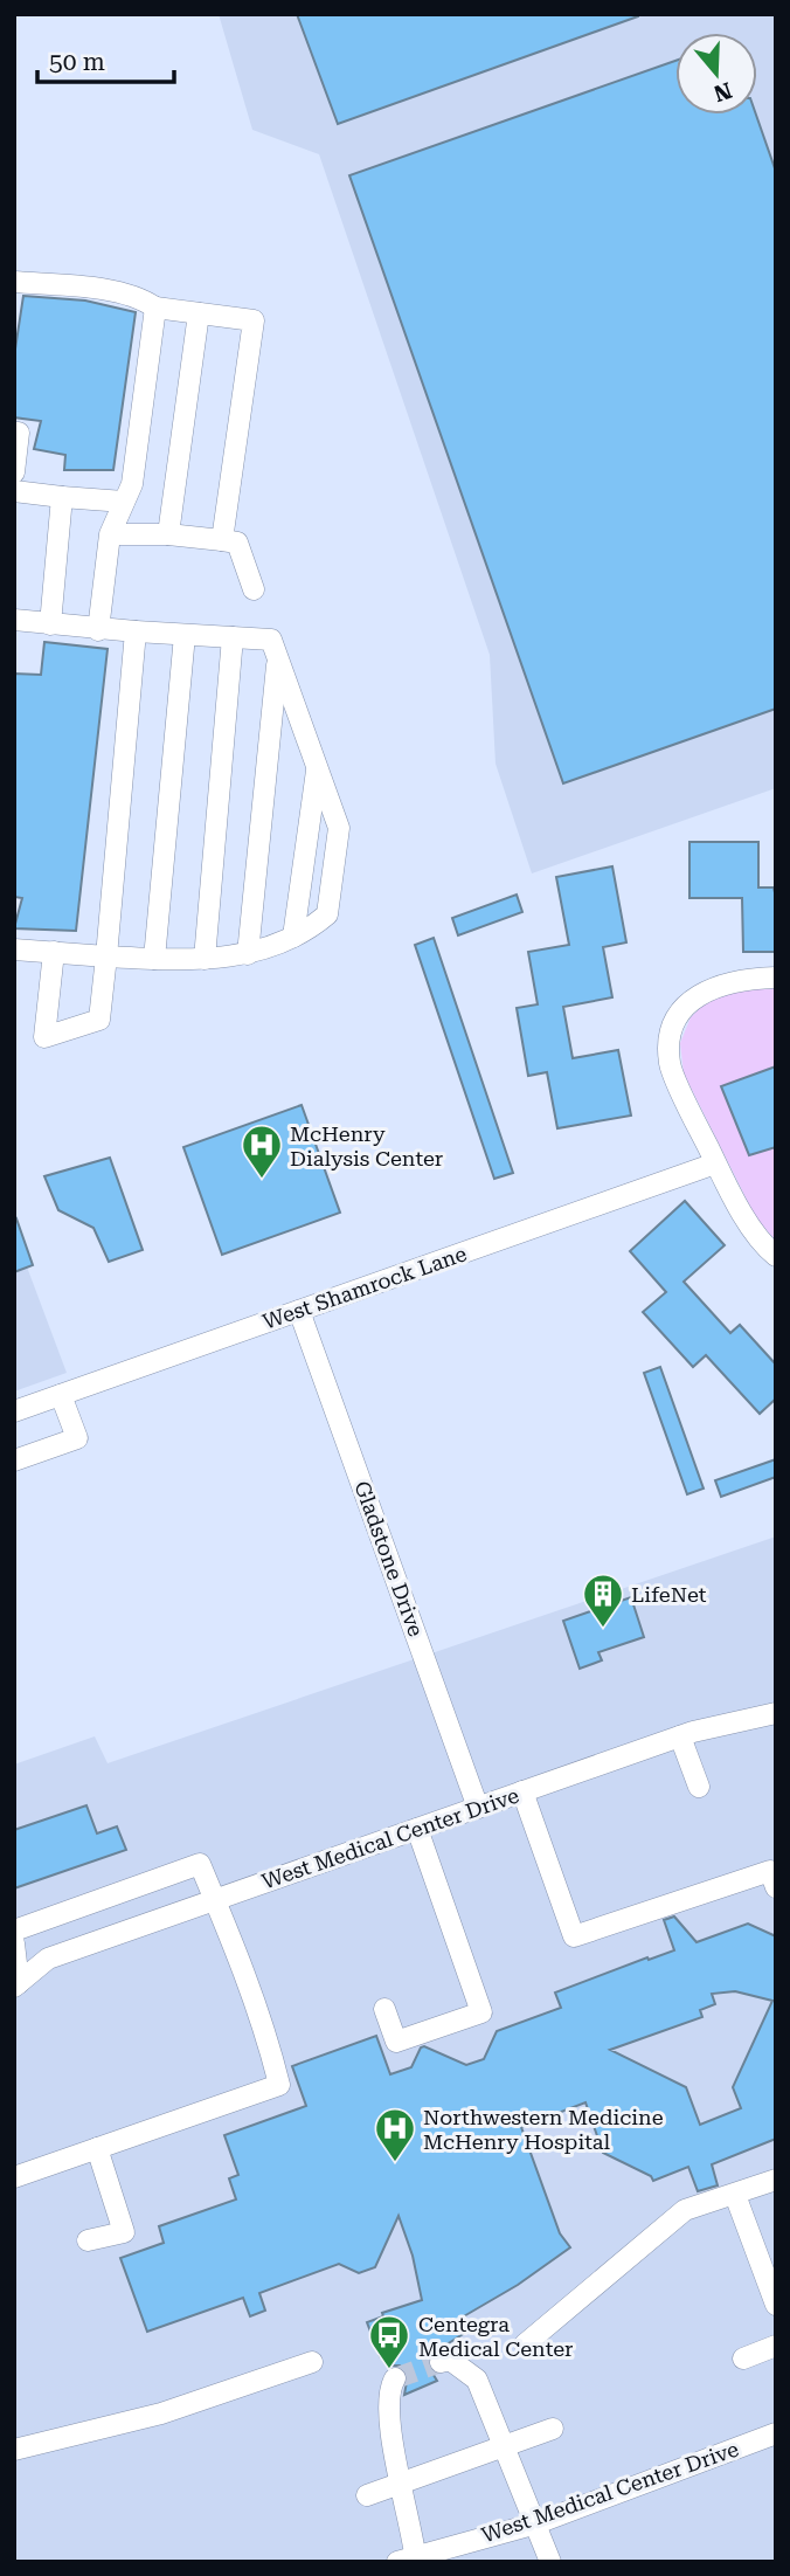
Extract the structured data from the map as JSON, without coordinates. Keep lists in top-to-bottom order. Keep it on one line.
{"streets":{"street":["West Shamrock Lane","Gladstone Drive","West Medical Center Drive"]},"crossings":[["West Shamrock Lane","Gladstone Drive"],["Gladstone Drive","West Medical Center Drive"]],"places":{"hospital":["McHenry Dialysis Center","Northwestern Medicine McHenry Hospital"],"building":["LifeNet"],"bus stop":["Centegra Medical Center"]},"scale_bar":"50 m","north":"bottom"}
